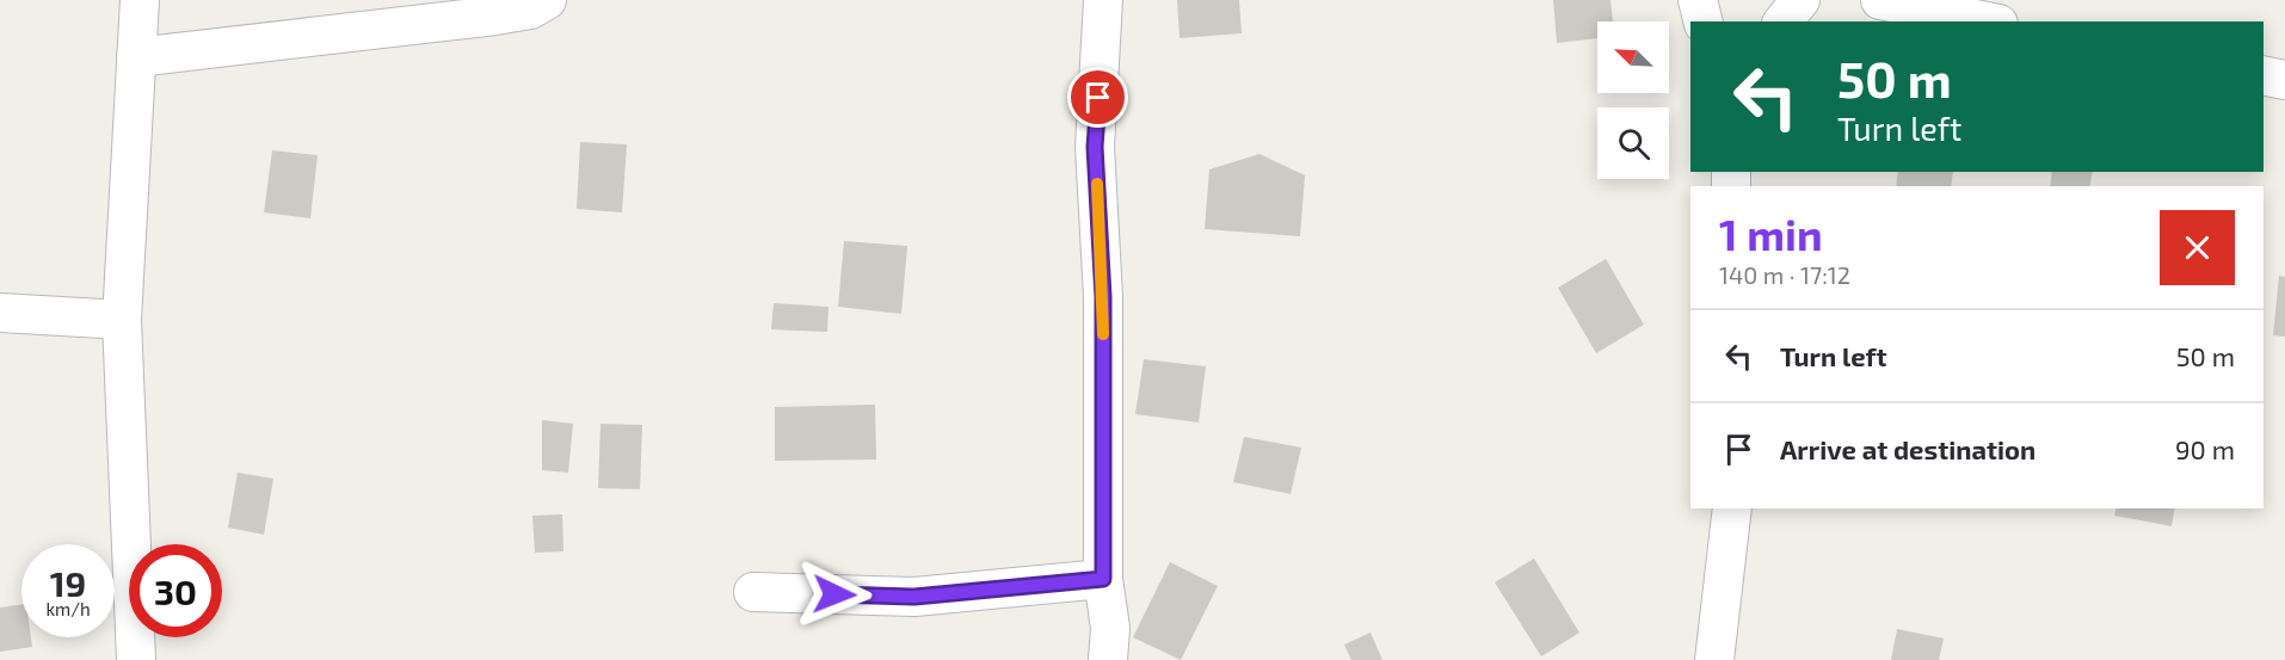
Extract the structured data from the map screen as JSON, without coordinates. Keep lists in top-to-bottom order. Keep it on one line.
{"north":"top left","page":{"turn":["50 m","Turn left"],"heading":["1 min","140 m · 17:12"],"list":[{"name":"Turn left","value":"50 m"},{"name":"Arrive at destination","value":"90 m"}],"speed":"19 km/h","limit":"30"}}
